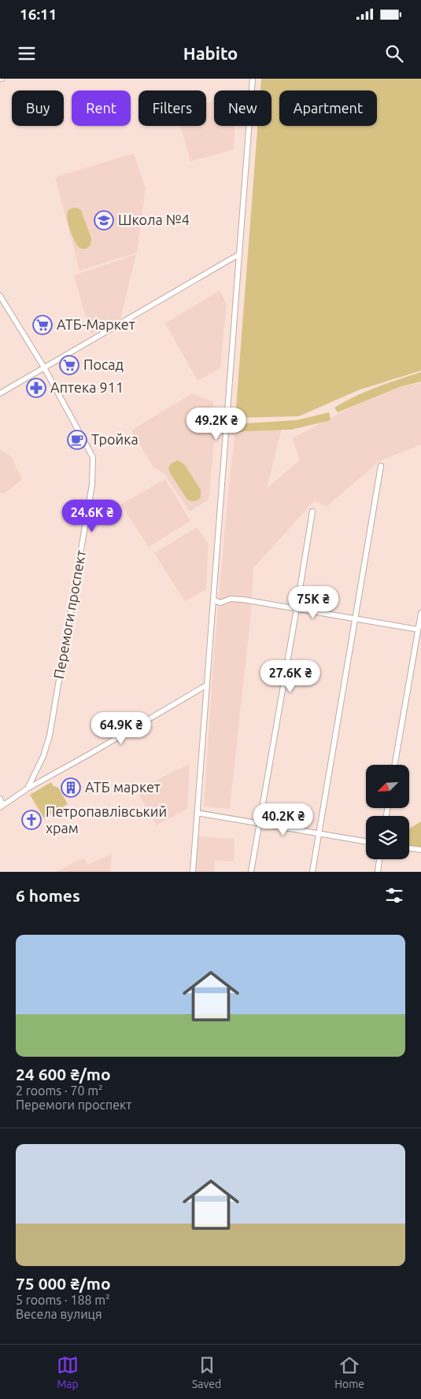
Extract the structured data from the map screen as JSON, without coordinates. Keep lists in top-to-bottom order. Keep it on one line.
{"streets":{"street":["Перемоги проспект"]},"places":{"school or university":["Школа №4"],"supermarket":["АТБ-Маркет","Посад"],"pharmacy":["Аптека 911"],"cafe":["Тройка"],"building":["АТБ маркет"],"church":["Петропавлівський храм"]},"north":"bottom left","page":{"status":"16:11","header":"Habito","chip":["Buy","Rent","Filters","New","Apartment"],"price":["49.2K ₴","24.6K ₴","75K ₴","27.6K ₴","64.9K ₴","40.2K ₴"],"heading":"6 homes","list":[{"name":"24 600 ₴/mo","note":"2 rooms · 70 m² · Перемоги проспект"},{"name":"75 000 ₴/mo","note":"5 rooms · 188 m² · Весела вулиця"}],"tabs":["Map","Saved","Home"]}}
